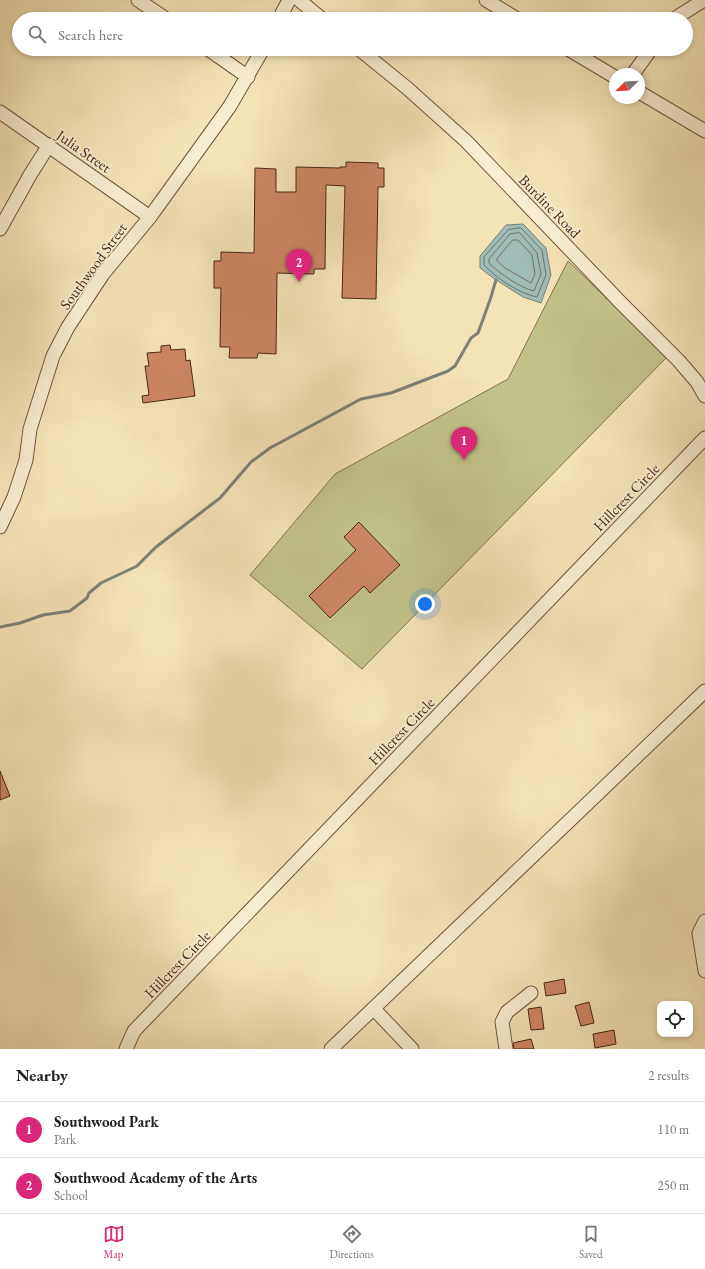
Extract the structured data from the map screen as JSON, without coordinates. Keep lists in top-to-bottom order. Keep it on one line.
{"streets":{"street":["Julia Street","Burdine Road","Southwood Street","Hillcrest Circle"]},"crossings":[["Julia Street","Southwood Street"]],"north":"bottom left","page":{"search":"Search here","pins":["2","1"],"heading":["Nearby","2 results"],"list":[{"mark":"1","name":"Southwood Park","note":"Park","value":"110 m"},{"mark":"2","name":"Southwood Academy of the Arts","note":"School","value":"250 m"}],"nav":["Map","Directions","Saved"]}}
